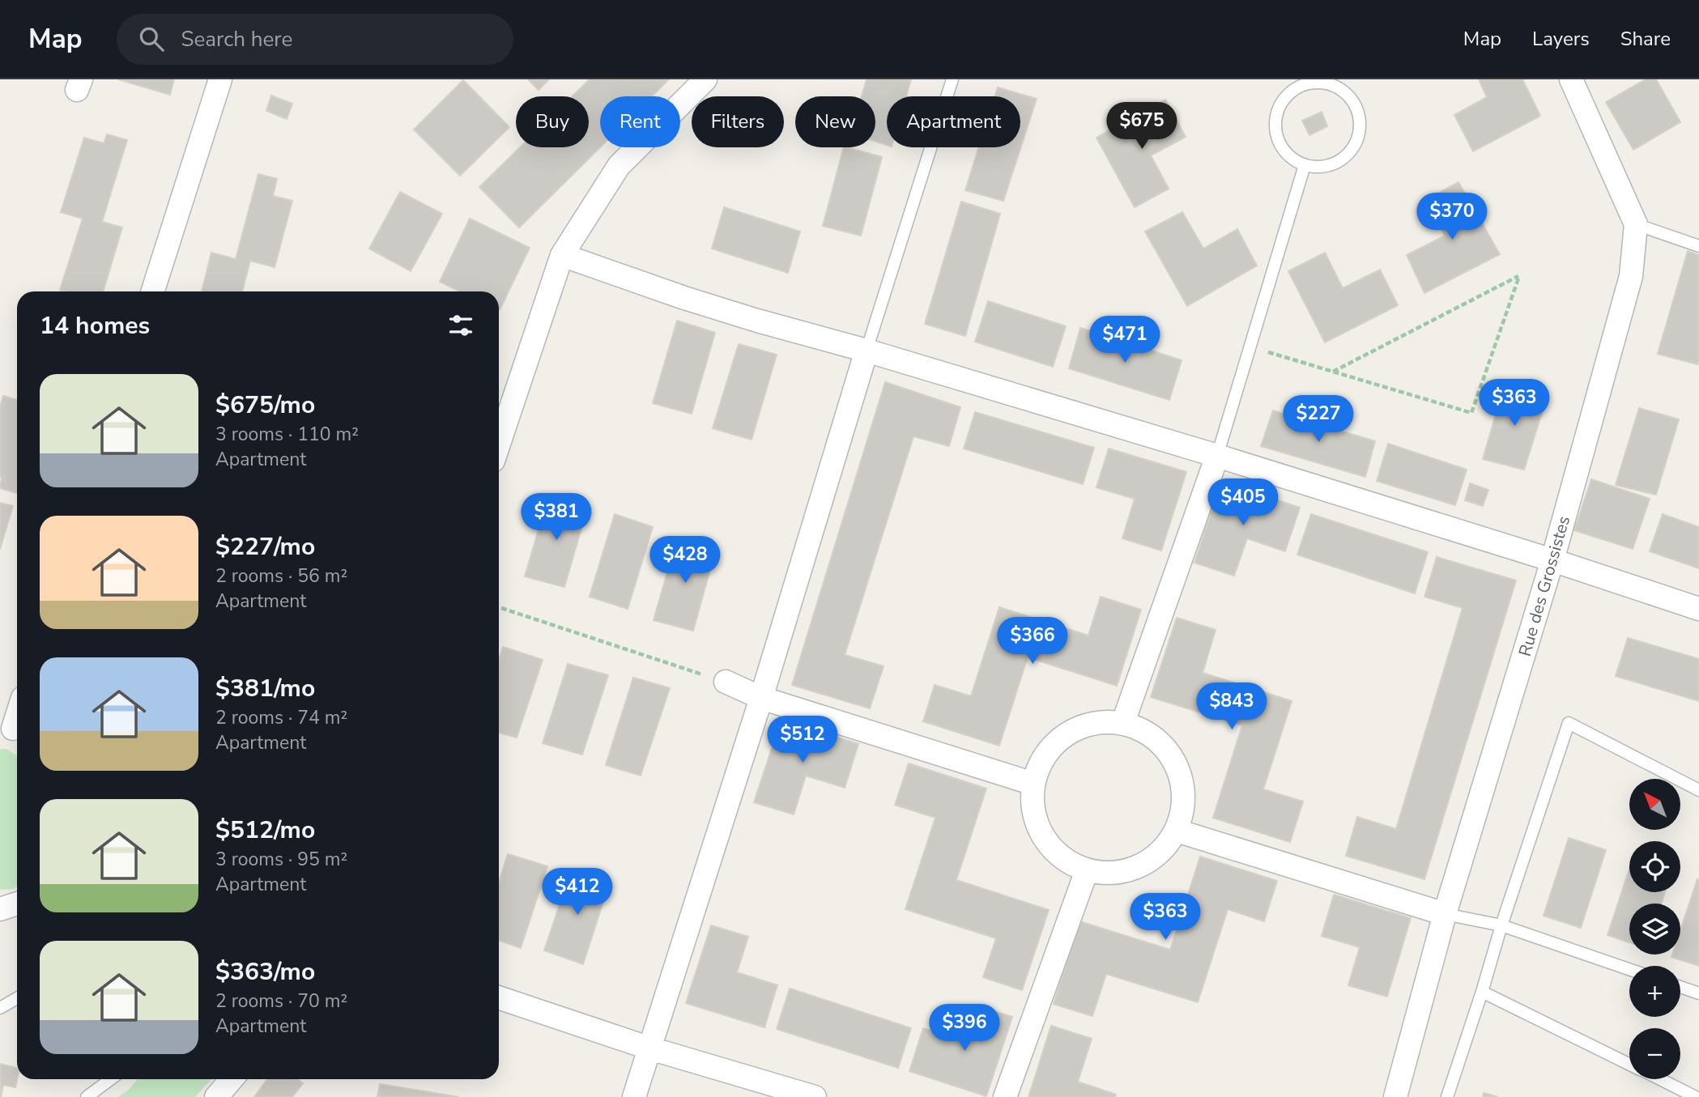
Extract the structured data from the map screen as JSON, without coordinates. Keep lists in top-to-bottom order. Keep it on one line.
{"streets":{"street":["Rue des Grossistes"]},"north":"top left","page":{"header":"Map","search":"Search here","nav":["Map","Layers","Share"],"chip":["Buy","Rent","Filters","New","Apartment"],"price":["$675","$370","$471","$363","$227","$405","$381","$428","$366","$843","$512","$412","$363","$396"],"heading":"14 homes","list":[{"name":"$675/mo","note":"3 rooms · 110 m² · Apartment"},{"name":"$227/mo","note":"2 rooms · 56 m² · Apartment"},{"name":"$381/mo","note":"2 rooms · 74 m² · Apartment"},{"name":"$512/mo","note":"3 rooms · 95 m² · Apartment"},{"name":"$363/mo","note":"2 rooms · 70 m² · Apartment"}],"map_buttons":["+","−"]}}
